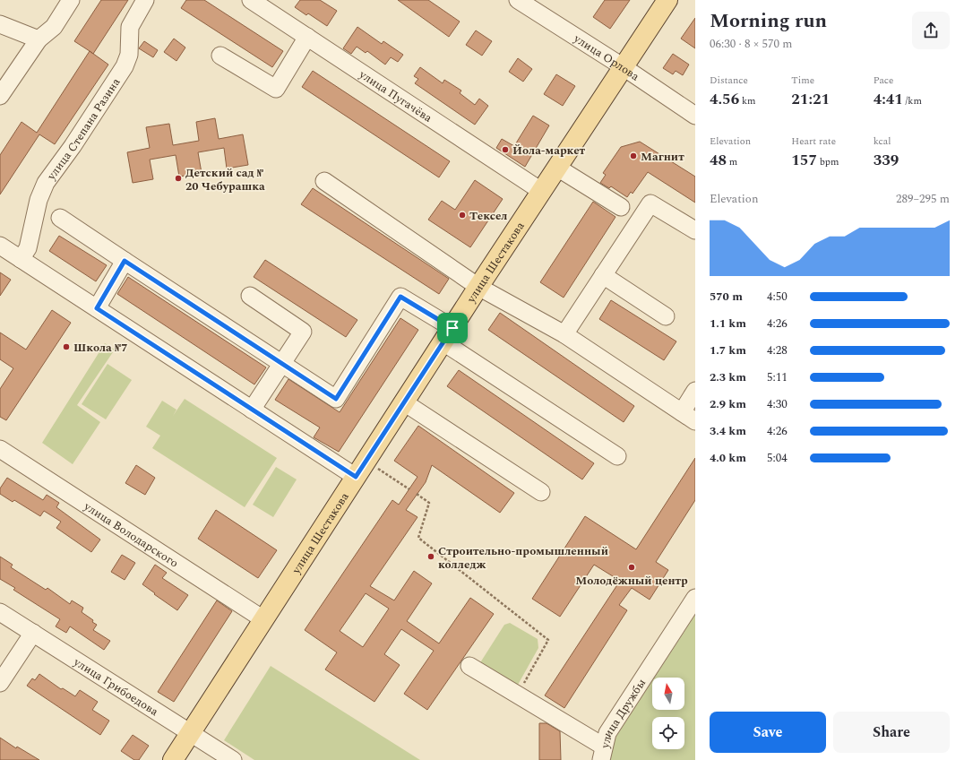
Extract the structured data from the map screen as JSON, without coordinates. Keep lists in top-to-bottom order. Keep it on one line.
{"streets":{"main road":["улица Шестакова"],"street":["улица Орлова","улица Пугачёва","улица Степана Разина","улица Володарского","улица Грибоедова","улица Дружбы"]},"crossings":[["улица Орлова","улица Шестакова"],["улица Пугачёва","улица Шестакова"],["улица Шестакова","улица Володарского"],["улица Шестакова","улица Грибоедова"]],"places":["Йола-маркет","Магнит","Детский сад № 20 Чебурашка","Тексел","Школа №7","Строительно-промышленный колледж","Молодёжный центр"],"north":"top","page":{"heading":["Morning run","06:30 · 8 × 570 m"],"stats":[["Distance","4.56 km"],["Time","21:21"],["Pace","4:41 /km"],["Elevation","48 m"],["Heart rate","157 bpm"],["kcal","339"]],"chart":["Elevation","289–295 m"],"list":[{"name":"570 m","note":"4:50"},{"name":"1.1 km","note":"4:26"},{"name":"1.7 km","note":"4:28"},{"name":"2.3 km","note":"5:11"},{"name":"2.9 km","note":"4:30"},{"name":"3.4 km","note":"4:26"},{"name":"4.0 km","note":"5:04"}],"buttons":["Save","Share"]}}
